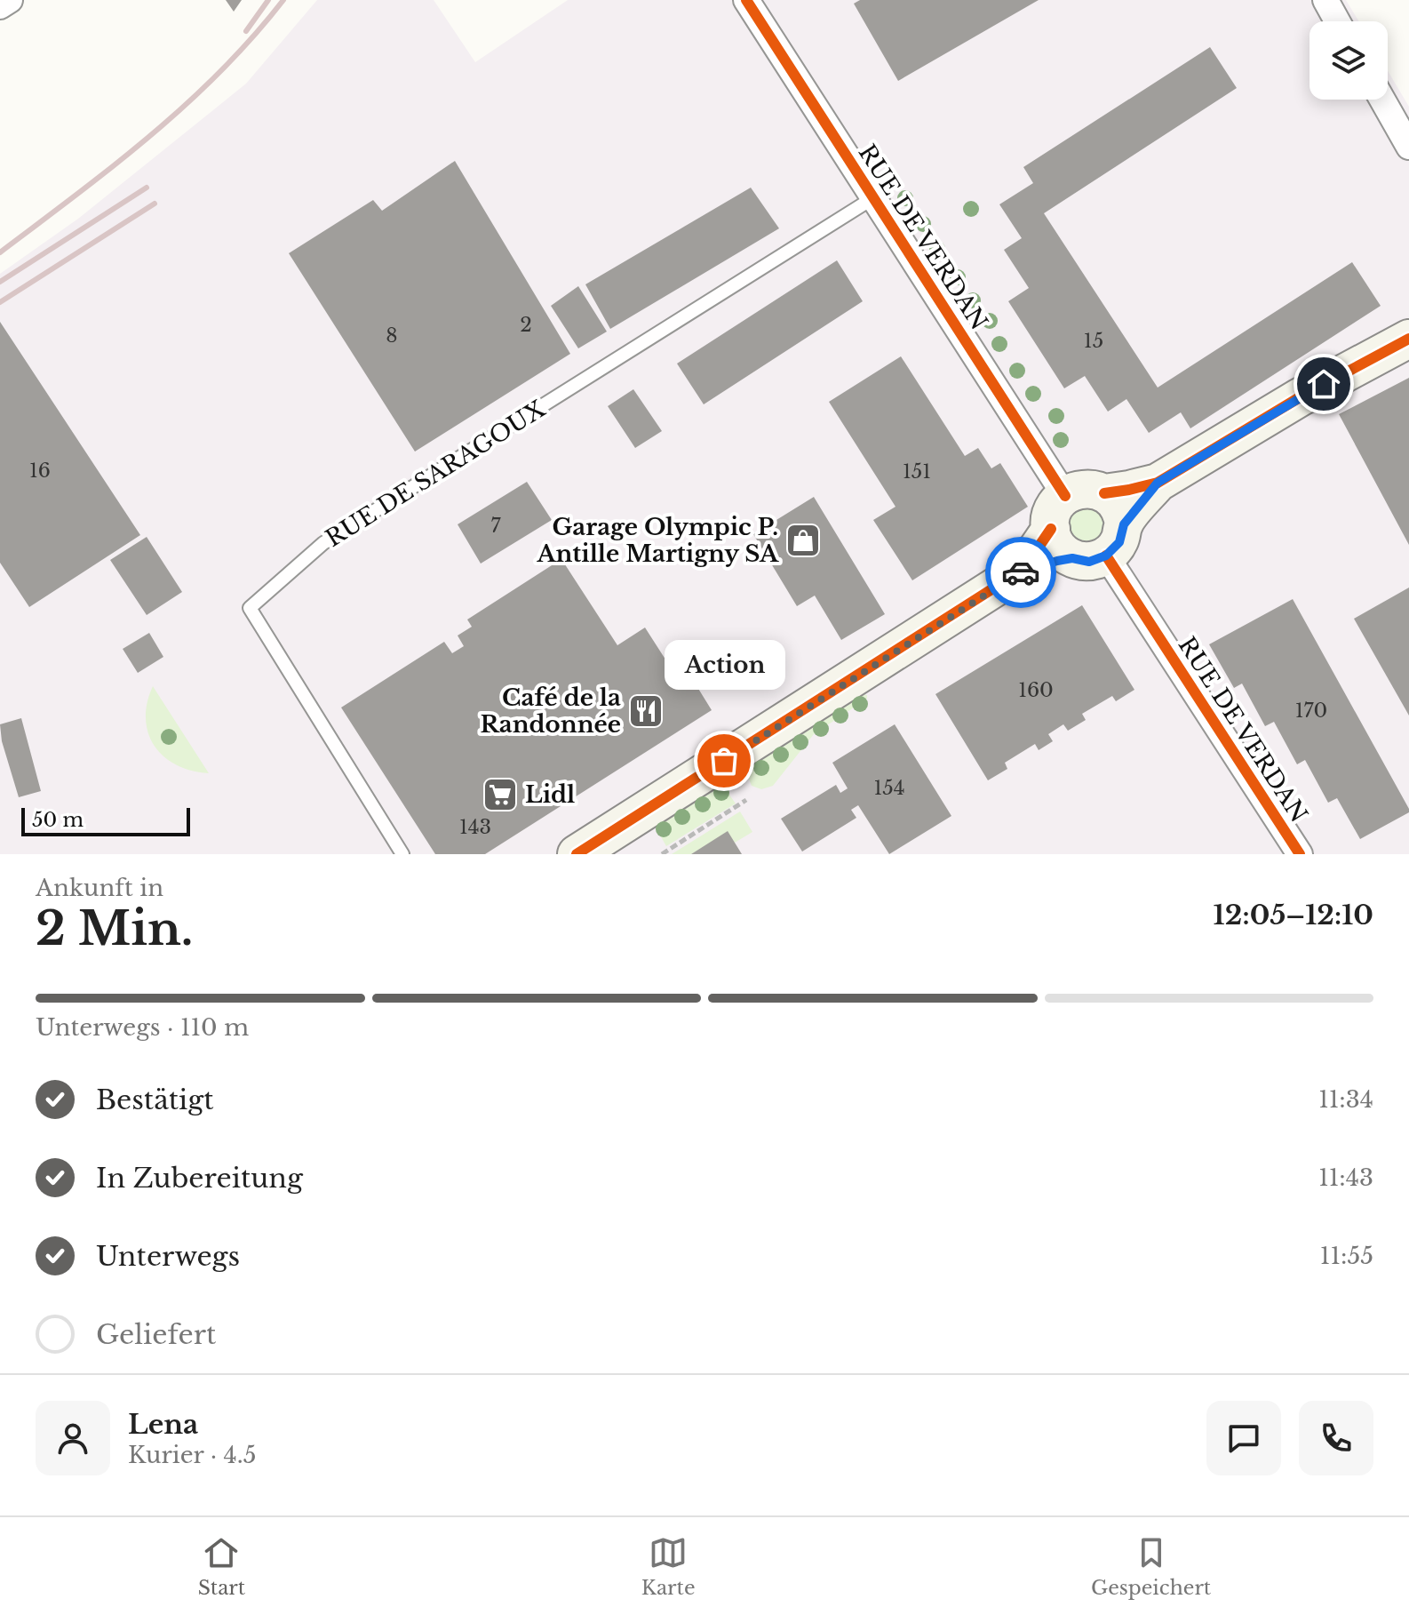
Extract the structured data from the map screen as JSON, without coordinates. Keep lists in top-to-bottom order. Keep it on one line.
{"streets":{"street":["RUE DE VERDAN"],"lane":["RUE DE SARAGOUX"]},"crossings":[["RUE DE VERDAN","RUE DE SARAGOUX"]],"places":{"shop":["Garage Olympic P. Antille Martigny SA"],"restaurant":["Café de la Randonnée"],"other":["Action"],"supermarket":["Lidl"]},"house_numbers":["2","8","15","16","151","7","160","170","154","143"],"scale_bar":"50 m","page":{"bubble":"Action","scale":"50 m","heading":["2 Min.","Ankunft in","12:05–12:10"],"panel":["Lena","Kurier · 4.5"],"bar":"Unterwegs · 110 m","list":[["Bestätigt","11:34"],["In Zubereitung","11:43"],["Unterwegs","11:55"],"Geliefert"],"tabs":["Start","Karte","Gespeichert"]}}
